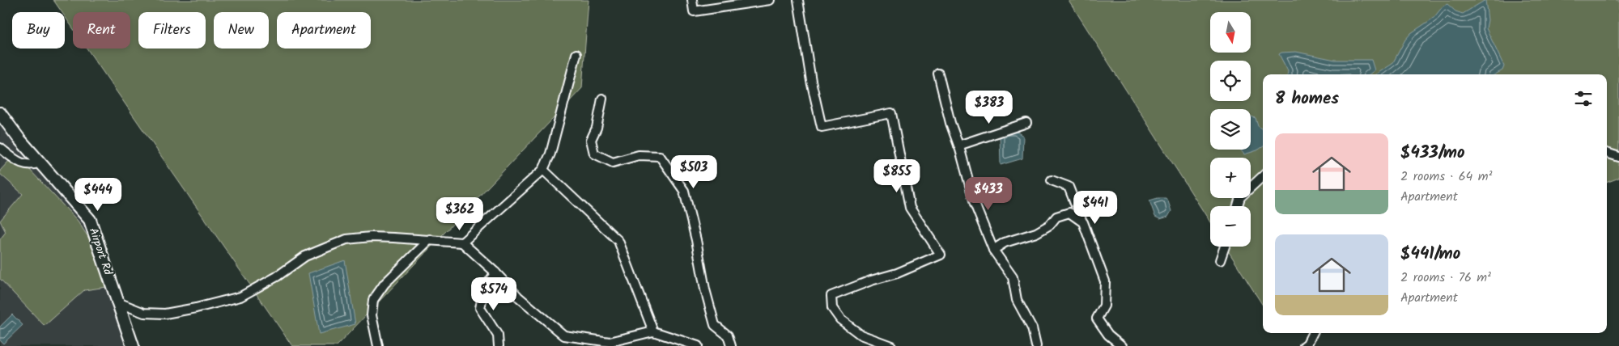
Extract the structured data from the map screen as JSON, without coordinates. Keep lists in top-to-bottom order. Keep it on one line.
{"streets":{"main road":["Airport Rd"]},"north":"bottom","page":{"map_buttons":["+","−"],"chip":["Buy","Rent","Filters","New","Apartment"],"heading":"8 homes","price":["$383","$503","$855","$433","$444","$441","$362","$574"],"list":[{"name":"$433/mo","note":"2 rooms · 64 m² · Apartment"},{"name":"$441/mo","note":"2 rooms · 76 m² · Apartment"}]}}
